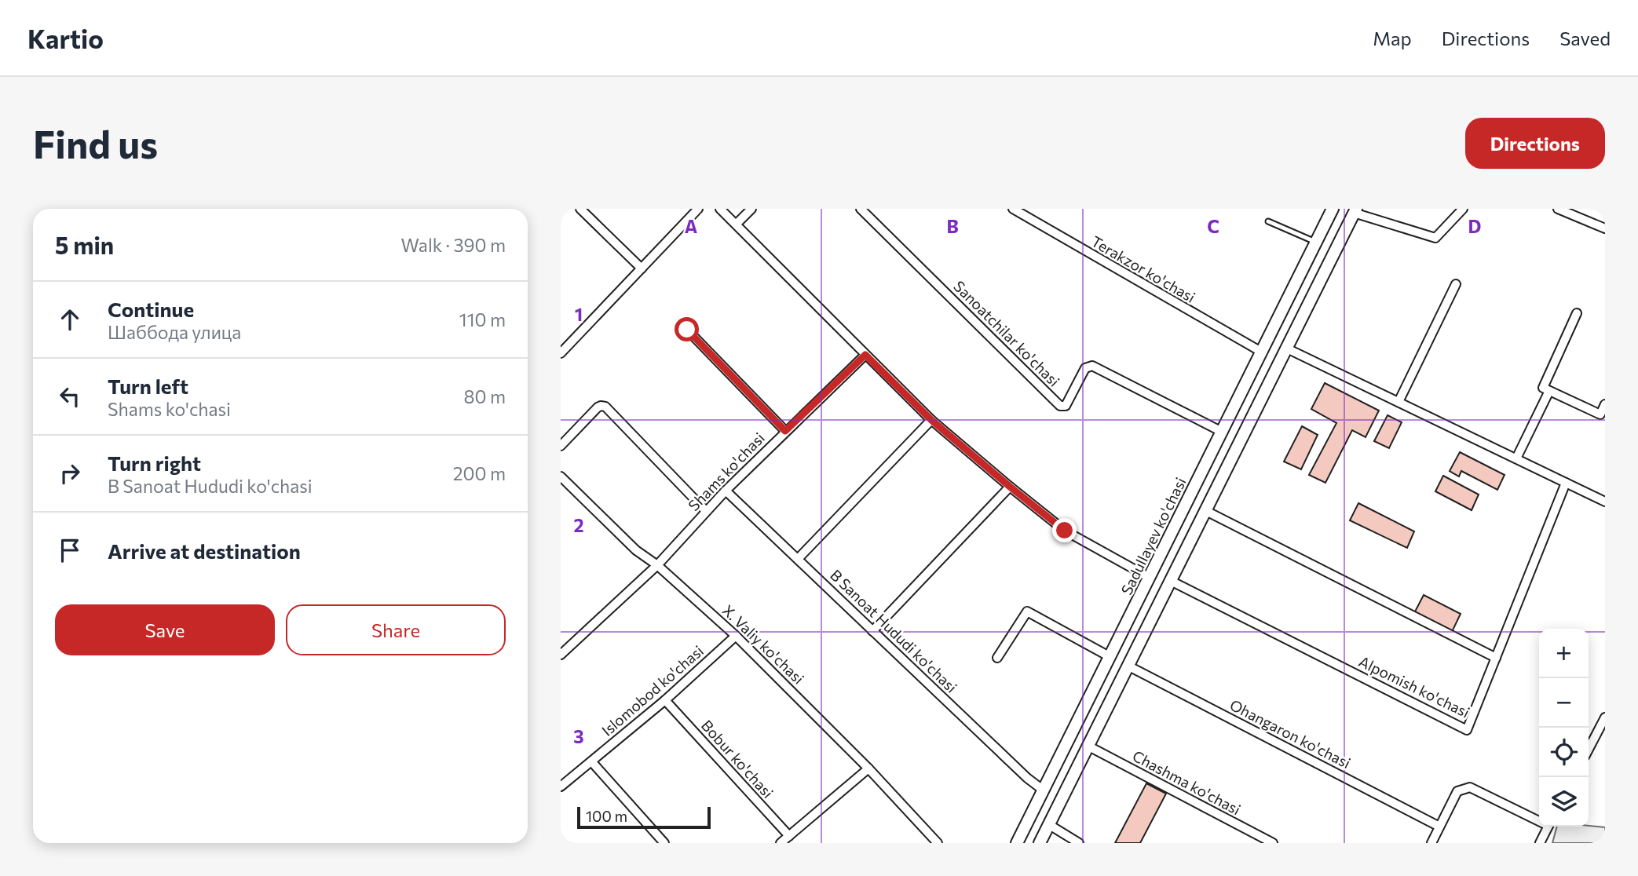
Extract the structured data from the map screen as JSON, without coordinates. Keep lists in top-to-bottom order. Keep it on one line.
{"streets":{"main road":["Sadullayev ko'chasi"],"street":["Terakzor ko'chasi","Sanoatchilar ko'chasi","Shams ko'chasi","B Sanoat Hududi ko'chasi","X. Valiy ko'chasi","Alpomish ko'chasi","Islomobod ko'chasi","Ohangaron ko'chasi","Bobur ko'chasi","Chashma ko'chasi"]},"crossings":[["Terakzor ko'chasi","Sadullayev ko'chasi"],["Sanoatchilar ko'chasi","Sadullayev ko'chasi"],["Shams ko'chasi","B Sanoat Hududi ko'chasi"],["Shams ko'chasi","X. Valiy ko'chasi"],["Sadullayev ko'chasi","B Sanoat Hududi ko'chasi"],["X. Valiy ko'chasi","Islomobod ko'chasi"],["Islomobod ko'chasi","Bobur ko'chasi"]],"scale_bar":"100 m","page":{"header":"Kartio","nav":["Map","Directions","Saved"],"buttons":["Directions",["Save","Share"]],"title":"Find us","heading":["5 min","Walk · 390 m"],"list":[["Continue","Шаббода улица","110 m"],["Turn left","Shams ko'chasi","80 m"],["Turn right","B Sanoat Hududi ko'chasi","200 m"],"Arrive at destination"],"map_buttons":["+","−"],"scale":"100 m"},"grid":{"columns":["A","B","C","D"],"rows":["1","2","3"]}}
